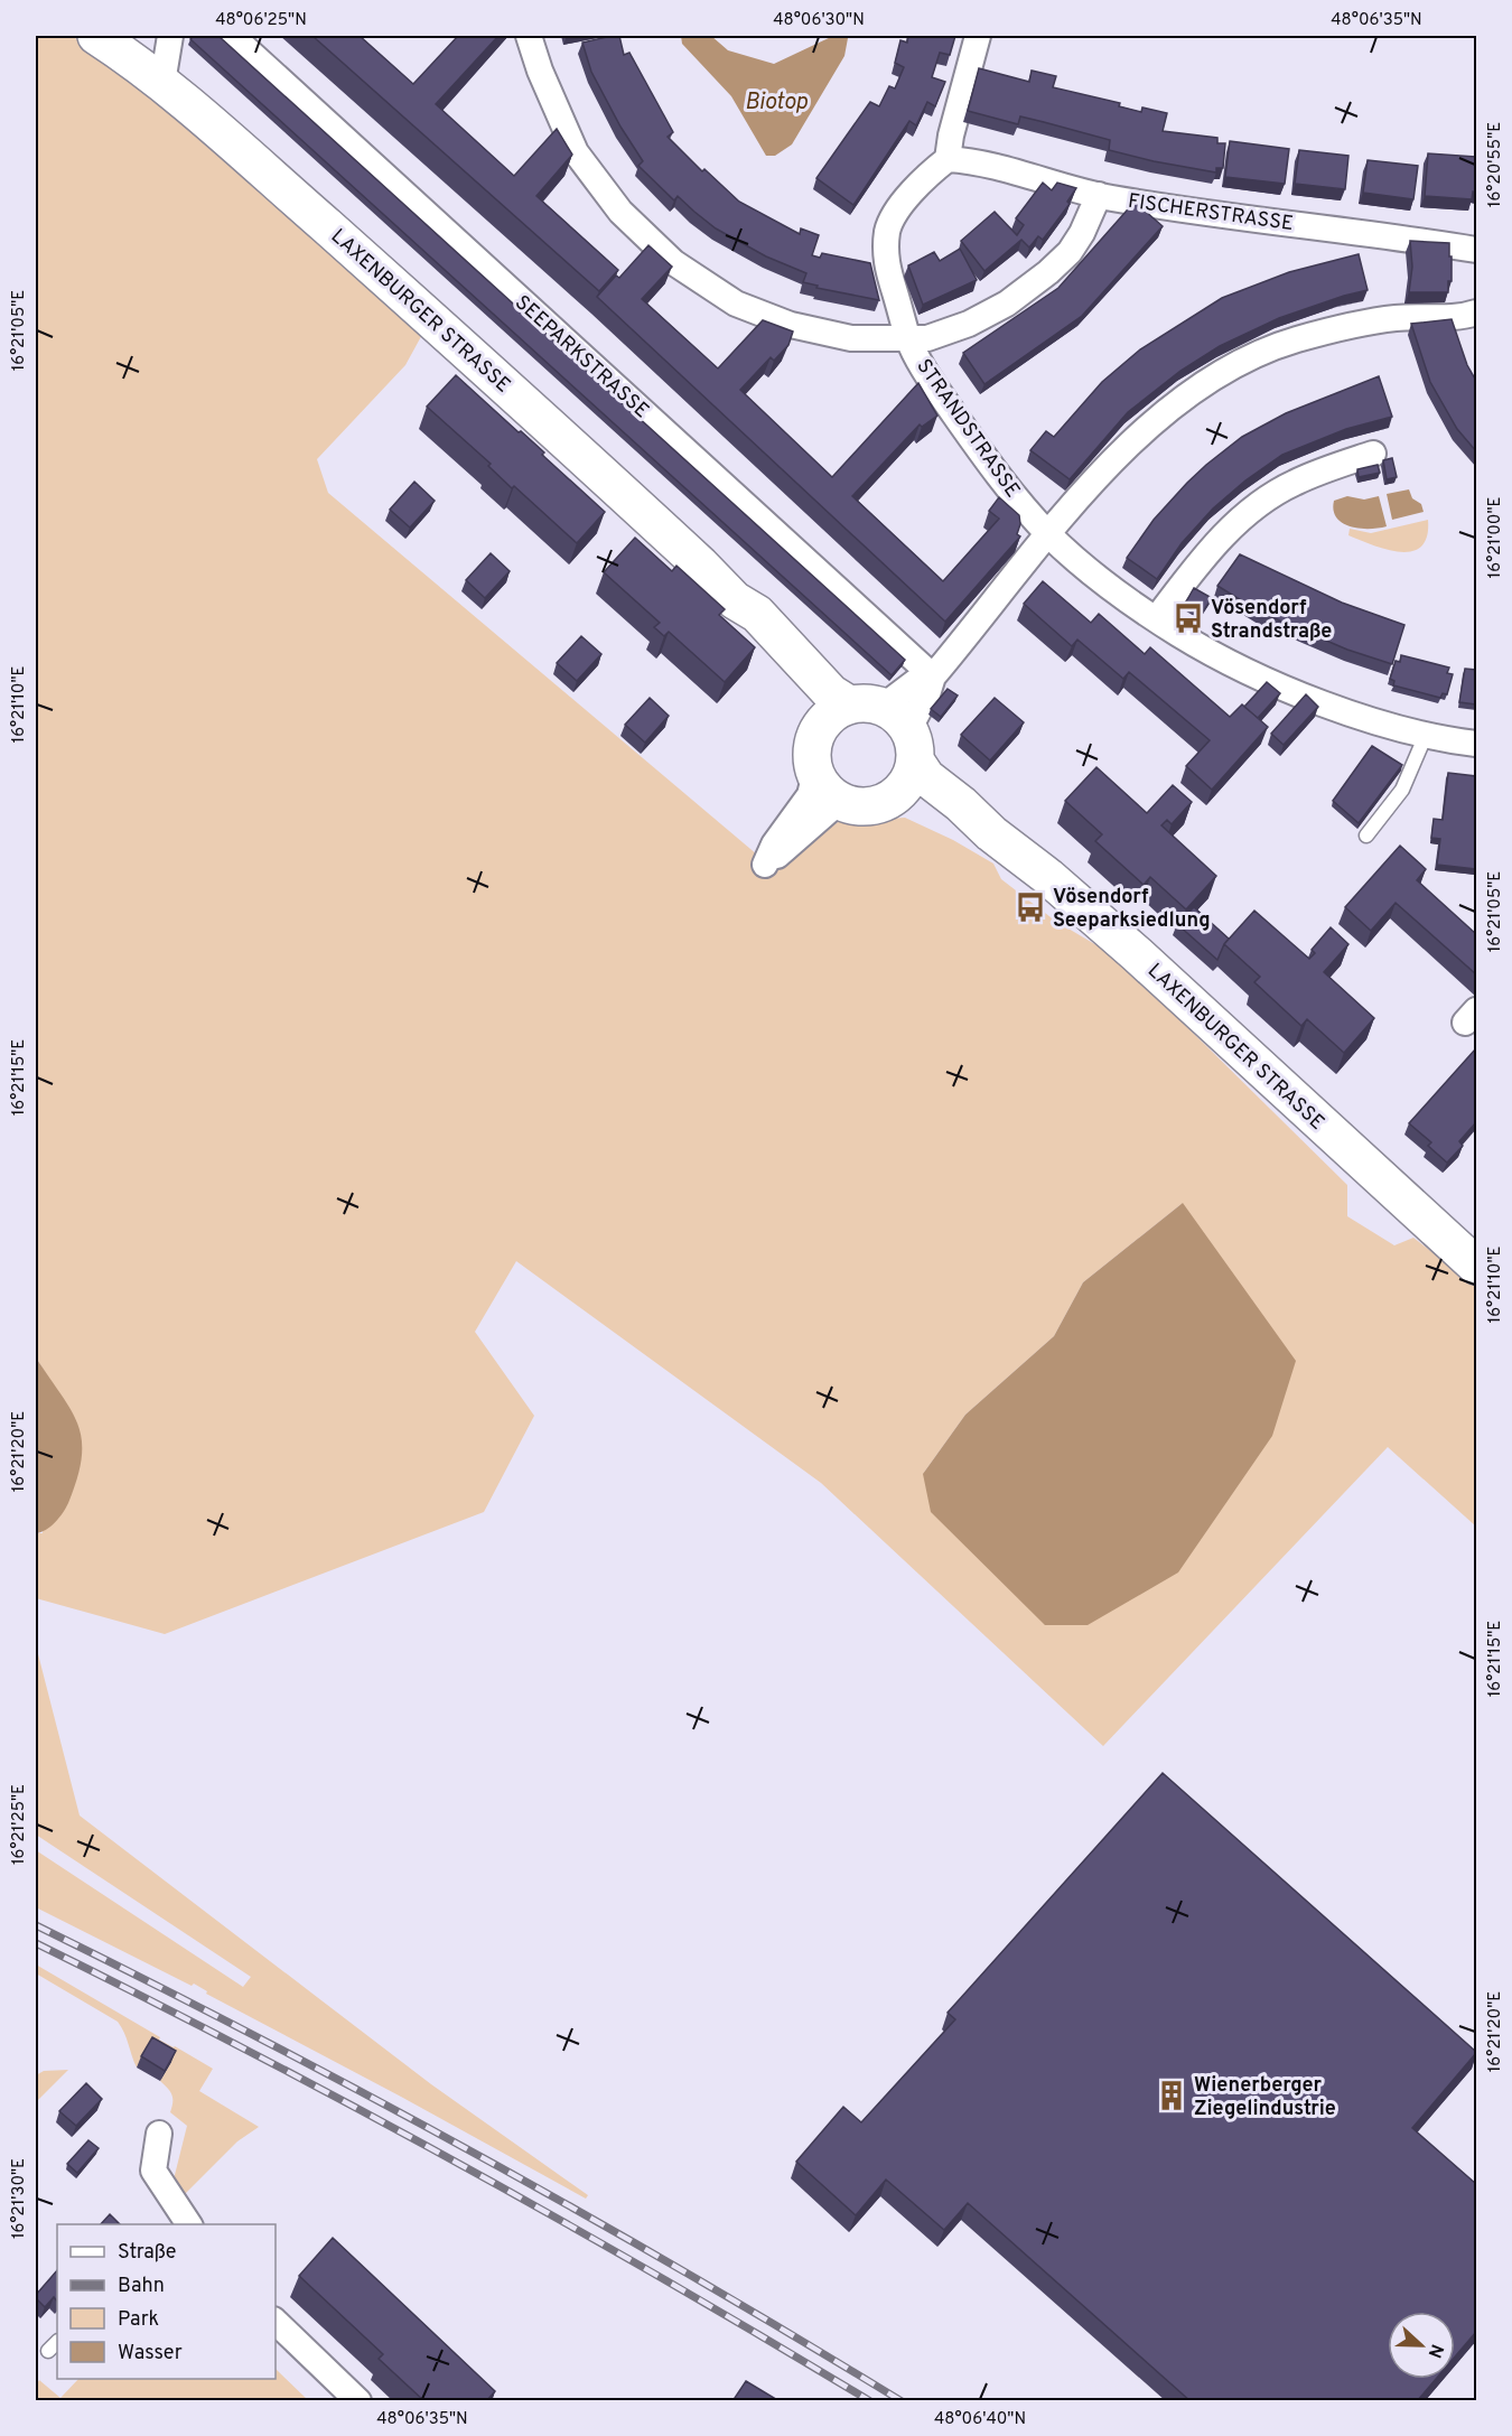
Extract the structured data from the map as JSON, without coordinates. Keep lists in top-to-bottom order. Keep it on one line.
{"streets":{"main road":["LAXENBURGER STRASSE"],"street":["FISCHERSTRASSE","SEEPARKSTRASSE","STRANDSTRASSE"]},"water":["Biotop"],"places":{"bus stop":["Vösendorf Strandstraße","Vösendorf Seeparksiedlung"],"building":["Wienerberger Ziegelindustrie"]},"legend":["Straße","Bahn","Park","Wasser"],"north":"right","coordinates":["48°06'25\"N","48°06'30\"N","48°06'35\"N","16°20'55\"E","16°21'05\"E","16°21'00\"E","16°21'10\"E","16°21'15\"E","16°21'20\"E","16°21'25\"E","16°21'30\"E","48°06'40\"N"]}
